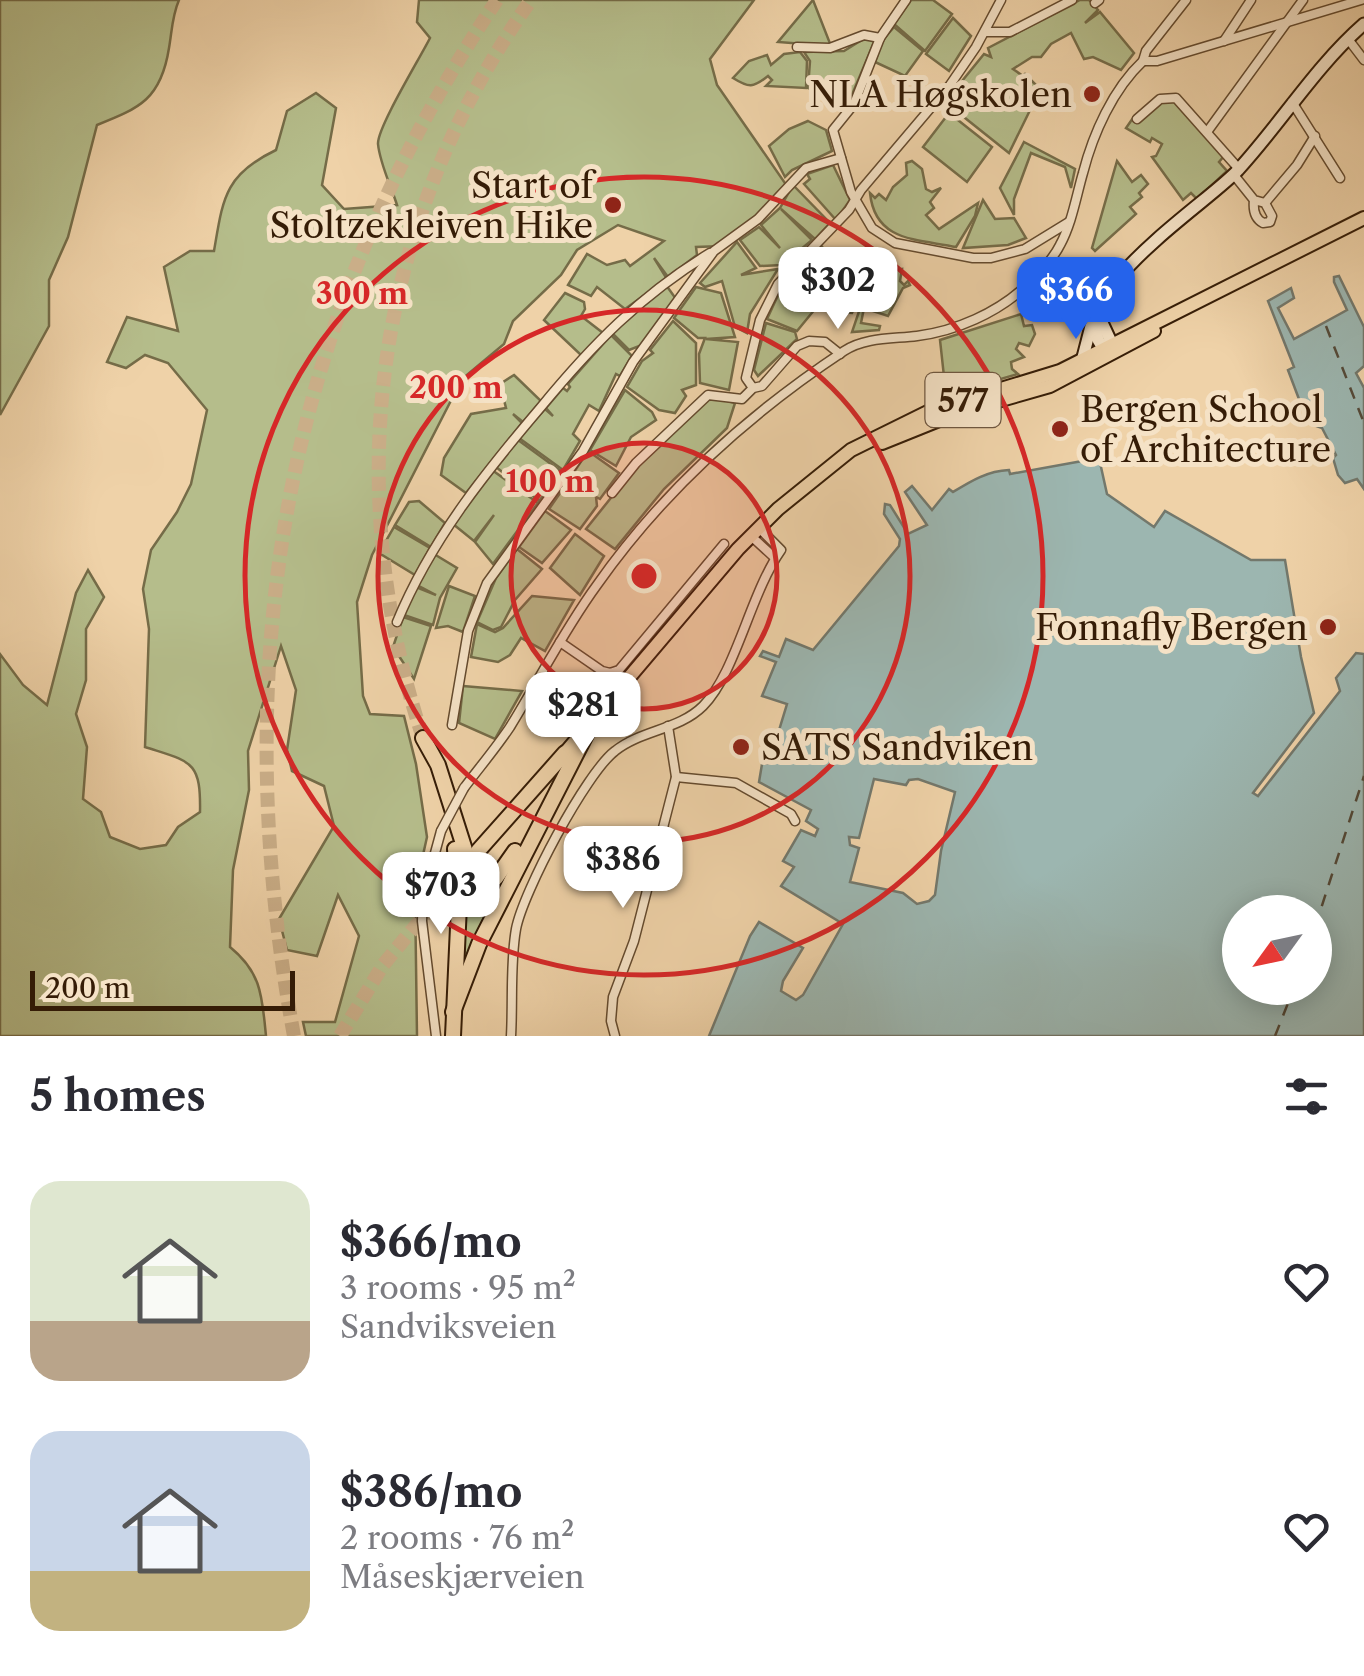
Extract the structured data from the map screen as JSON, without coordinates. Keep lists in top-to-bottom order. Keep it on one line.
{"streets":{"main road":["577"]},"places":["NLA Høgskolen","Start of Stoltzekleiven Hike","Bergen School of Architecture","Fonnafly Bergen","SATS Sandviken"],"scale_bar":"200 m","north":"bottom left","page":{"price":["$302","$366","$281","$386","$703"],"scale":"200 m","heading":"5 homes","list":[{"name":"$366/mo","note":"3 rooms · 95 m² · Sandviksveien"},{"name":"$386/mo","note":"2 rooms · 76 m² · Måseskjærveien"}]},"rings":["300 m","200 m","100 m"]}
